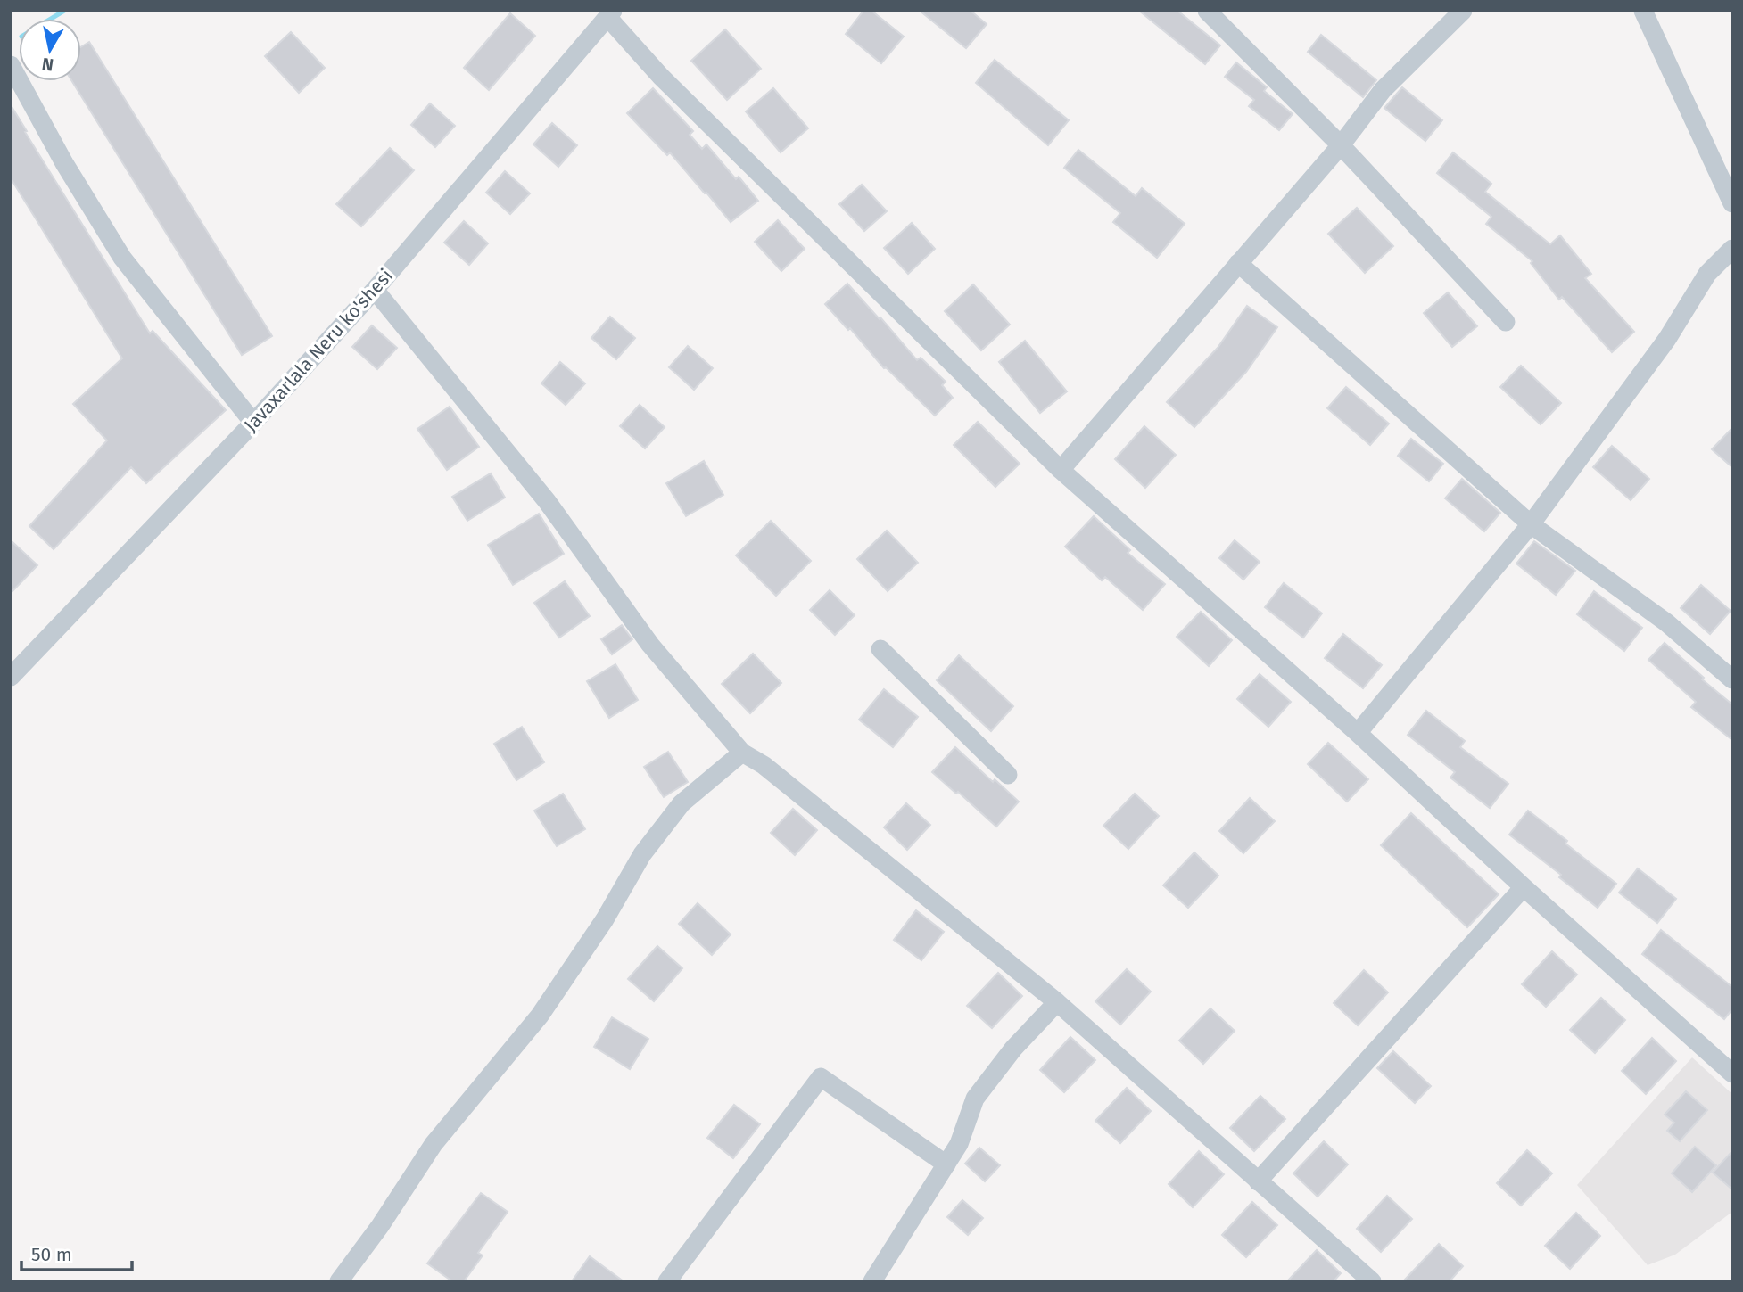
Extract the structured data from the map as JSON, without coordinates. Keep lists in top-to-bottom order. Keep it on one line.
{"streets":{"street":["Javaxarlala Neru ko'shesi"]},"scale_bar":"50 m","north":"bottom"}
